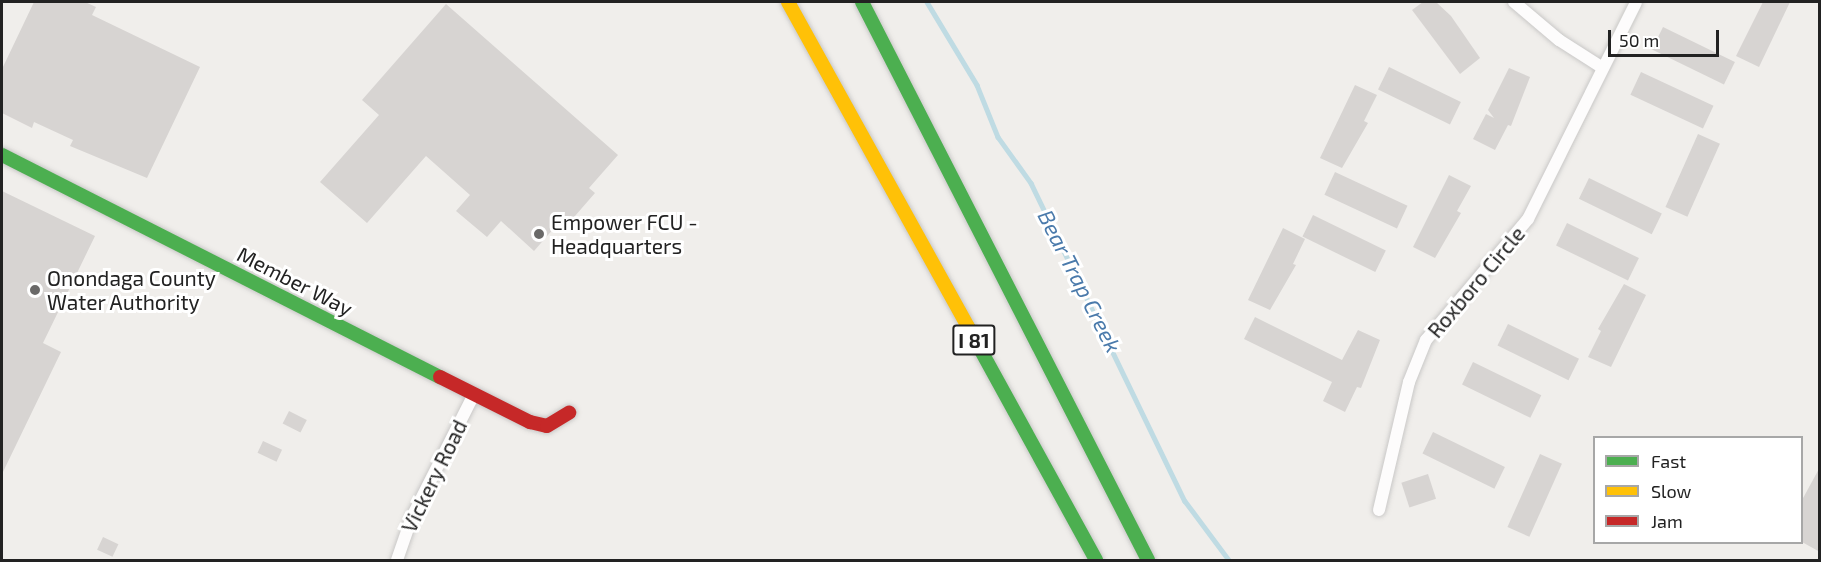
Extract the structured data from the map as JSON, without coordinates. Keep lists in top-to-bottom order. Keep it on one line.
{"streets":{"main road":["Member Way","I 81"],"street":["Roxboro Circle","Vickery Road"]},"crossings":[["Member Way","Vickery Road"]],"water":["Bear Trap Creek"],"places":["Empower FCU - Headquarters","Onondaga County Water Authority"],"legend":["Fast","Slow","Jam"],"scale_bar":"50 m"}
